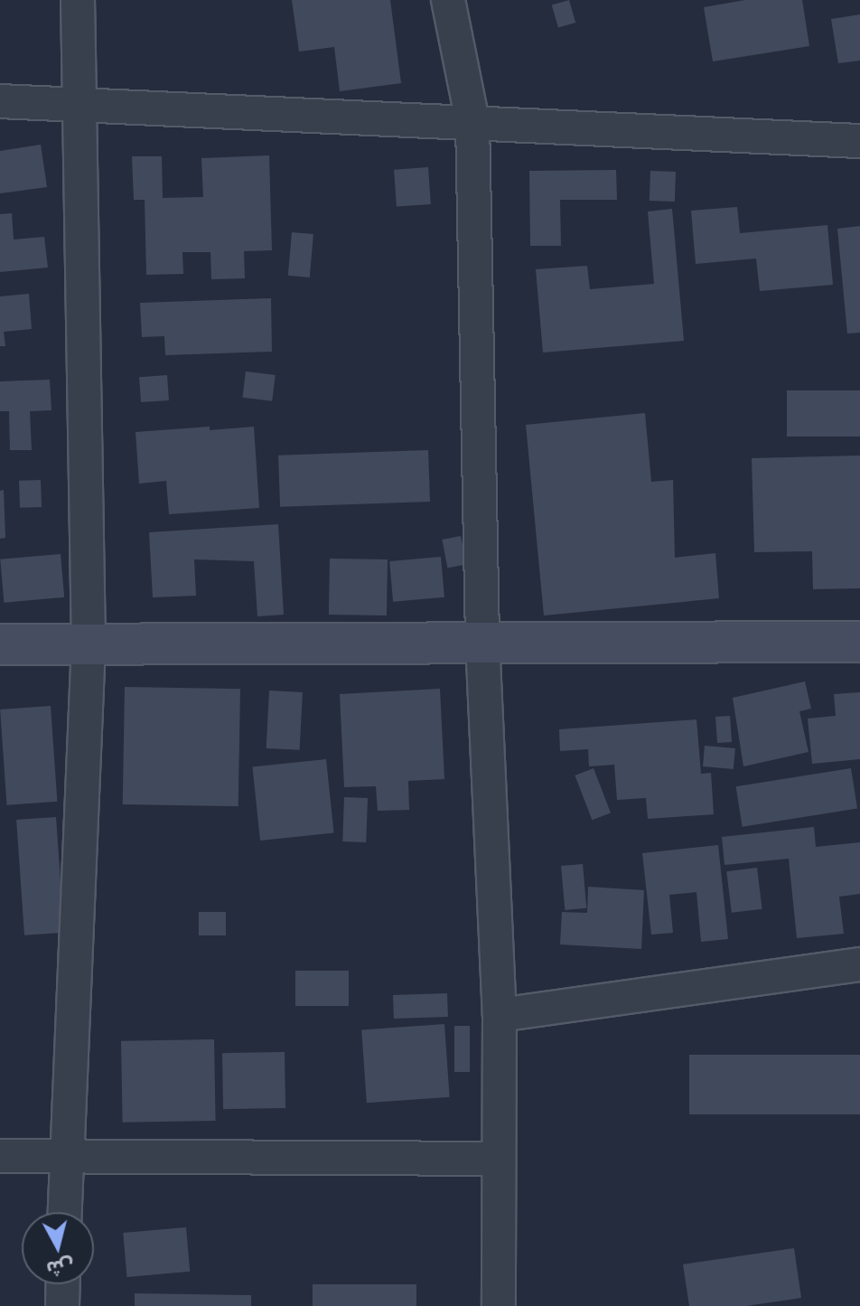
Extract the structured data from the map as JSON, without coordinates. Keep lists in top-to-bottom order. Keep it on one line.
{"north":"bottom"}
